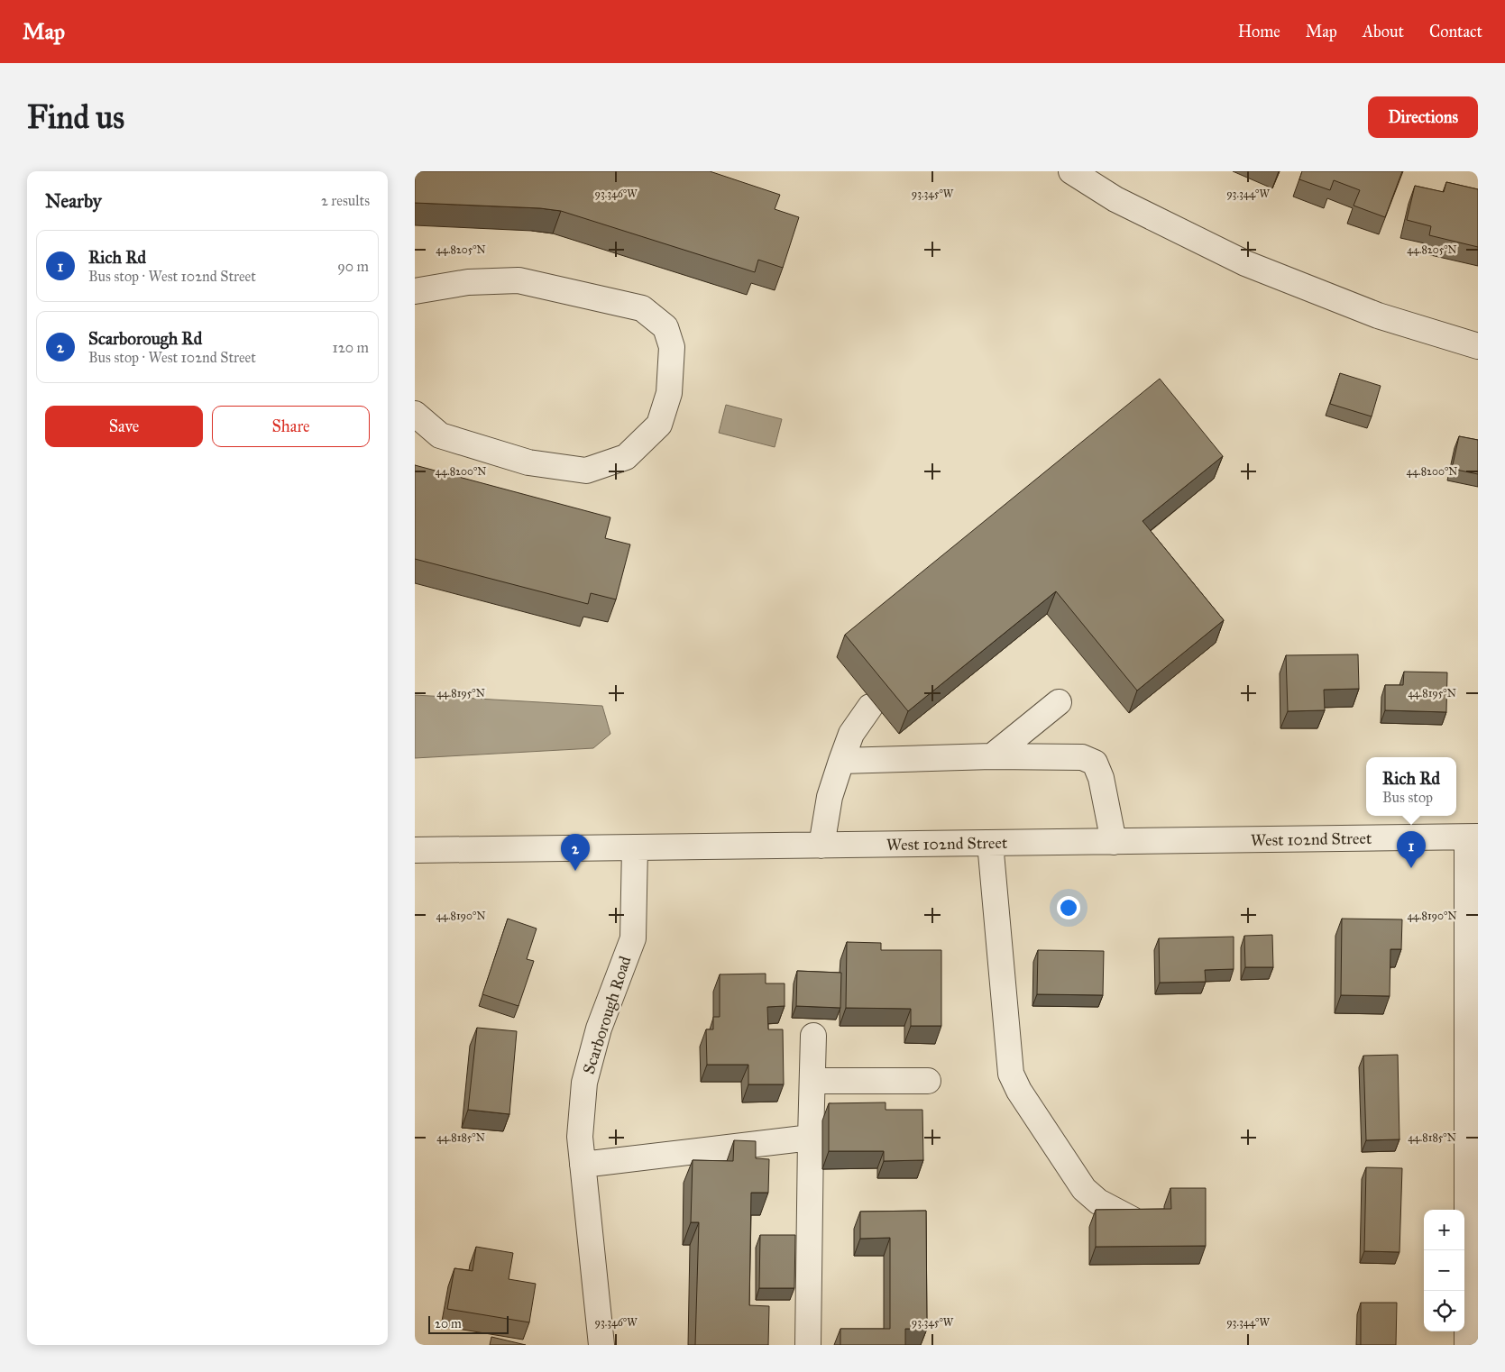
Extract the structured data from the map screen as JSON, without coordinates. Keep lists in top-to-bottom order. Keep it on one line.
{"streets":{"street":["West 102nd Street","Scarborough Road"]},"crossings":[["West 102nd Street","Scarborough Road"]],"scale_bar":"20 m","page":{"header":"Map","nav":["Home","Map","About","Contact"],"buttons":["Directions",["Save","Share"]],"title":"Find us","heading":["Nearby","2 results"],"list":[{"mark":"1","name":"Rich Rd","note":"Bus stop · West 102nd Street","value":"90 m"},{"mark":"2","name":"Scarborough Rd","note":"Bus stop · West 102nd Street","value":"120 m"}],"popup":["Rich Rd","Bus stop"],"pins":["1","2"],"map_buttons":["+","−"],"scale":"20 m"},"coordinates":["93.346°W","93.345°W","93.344°W","44.8205°N","44.8200°N","44.8195°N","44.8190°N","44.8185°N"]}
